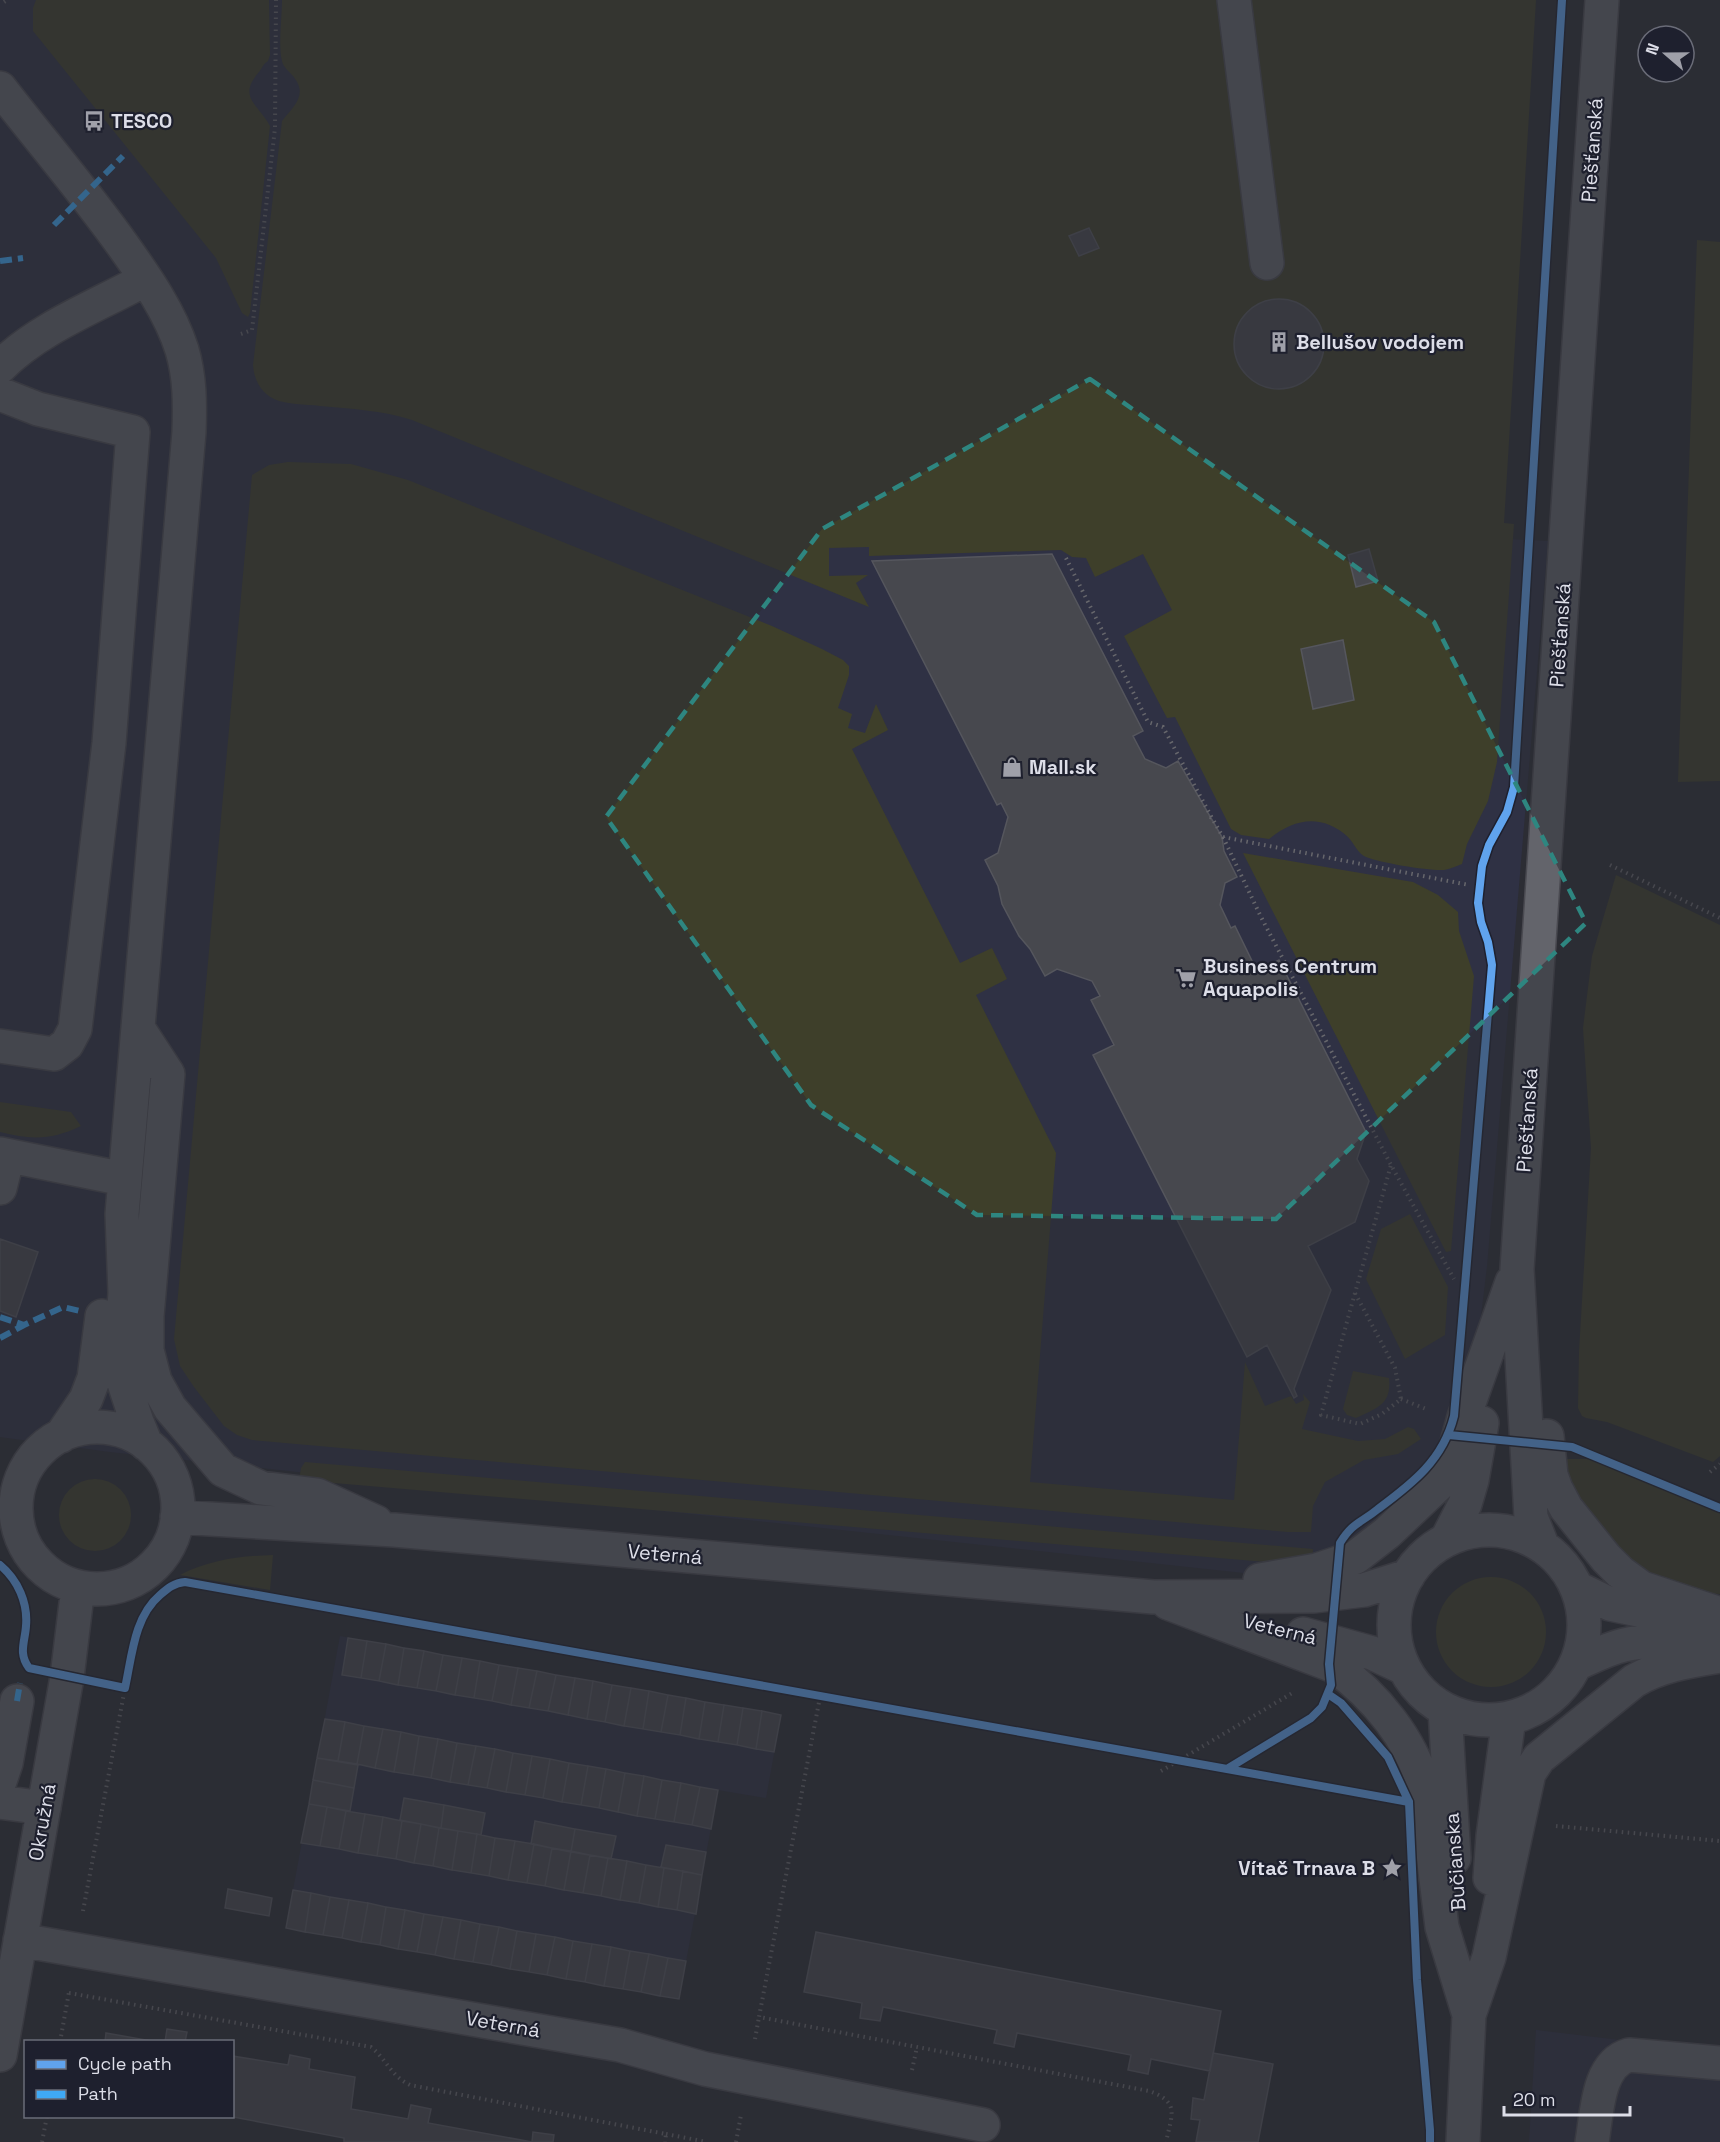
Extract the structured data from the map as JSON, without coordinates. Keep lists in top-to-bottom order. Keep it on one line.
{"streets":{"street":["Piešťanská","Veterná","Okružná","Bučianska"]},"crossings":[["Piešťanská","Veterná"],["Piešťanská","Bučianska"],["Veterná","Okružná"],["Veterná","Bučianska"]],"places":{"bus stop":["TESCO"],"building":["Bellušov vodojem"],"shop":["Mall.sk"],"supermarket":["Business Centrum Aquapolis"],"place":["Vítač Trnava B"]},"legend":["Cycle path","Path"],"scale_bar":"20 m","north":"left"}
